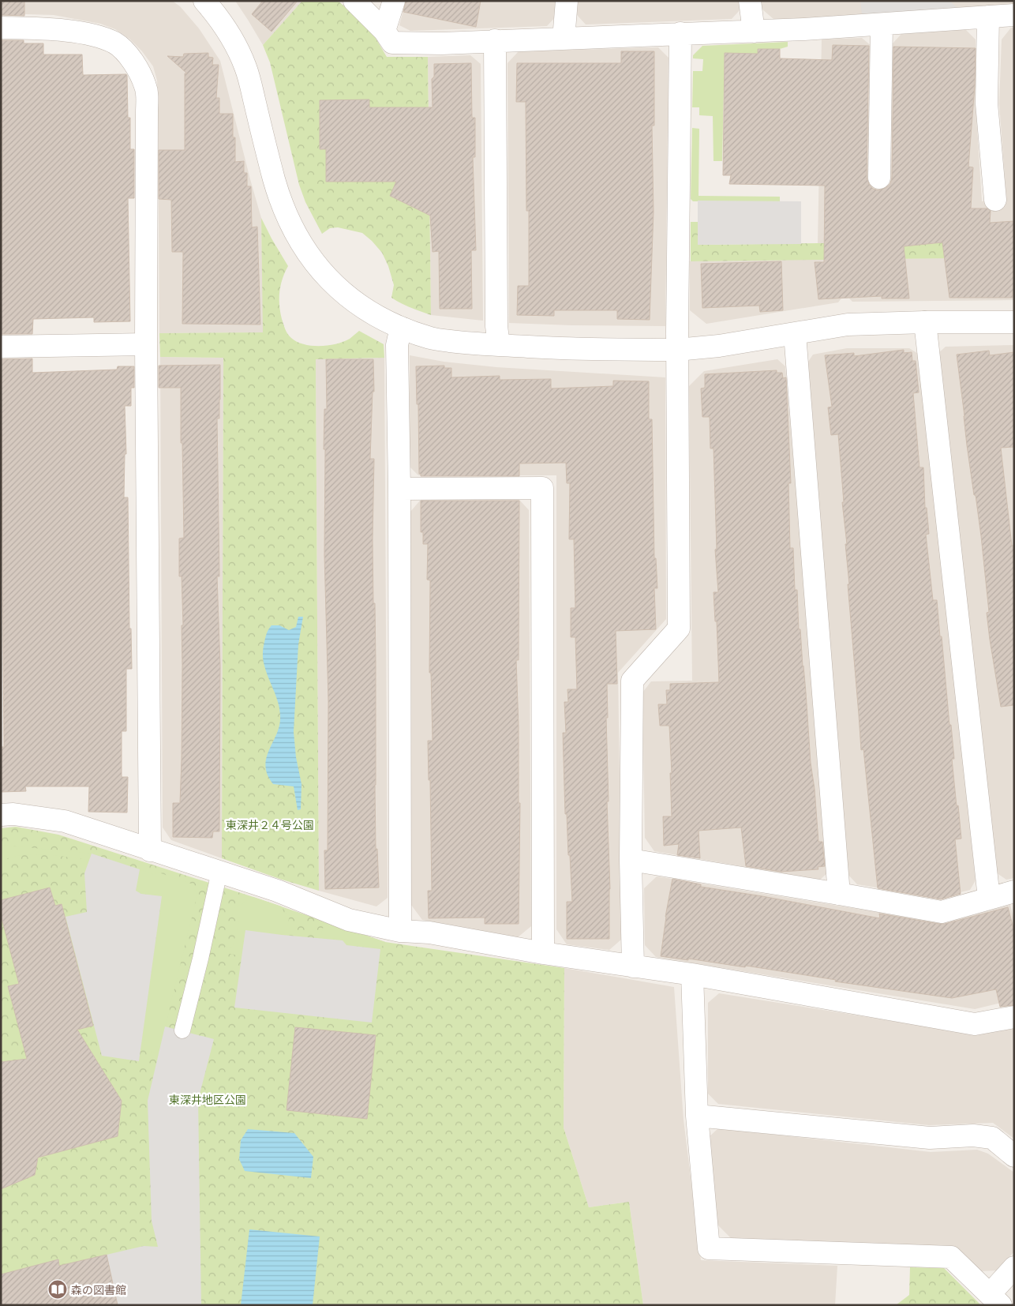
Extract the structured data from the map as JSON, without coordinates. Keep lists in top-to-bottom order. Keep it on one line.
{"parks":["東深井２４号公園","東深井地区公園"],"places":{"library":["森の図書館"]}}
